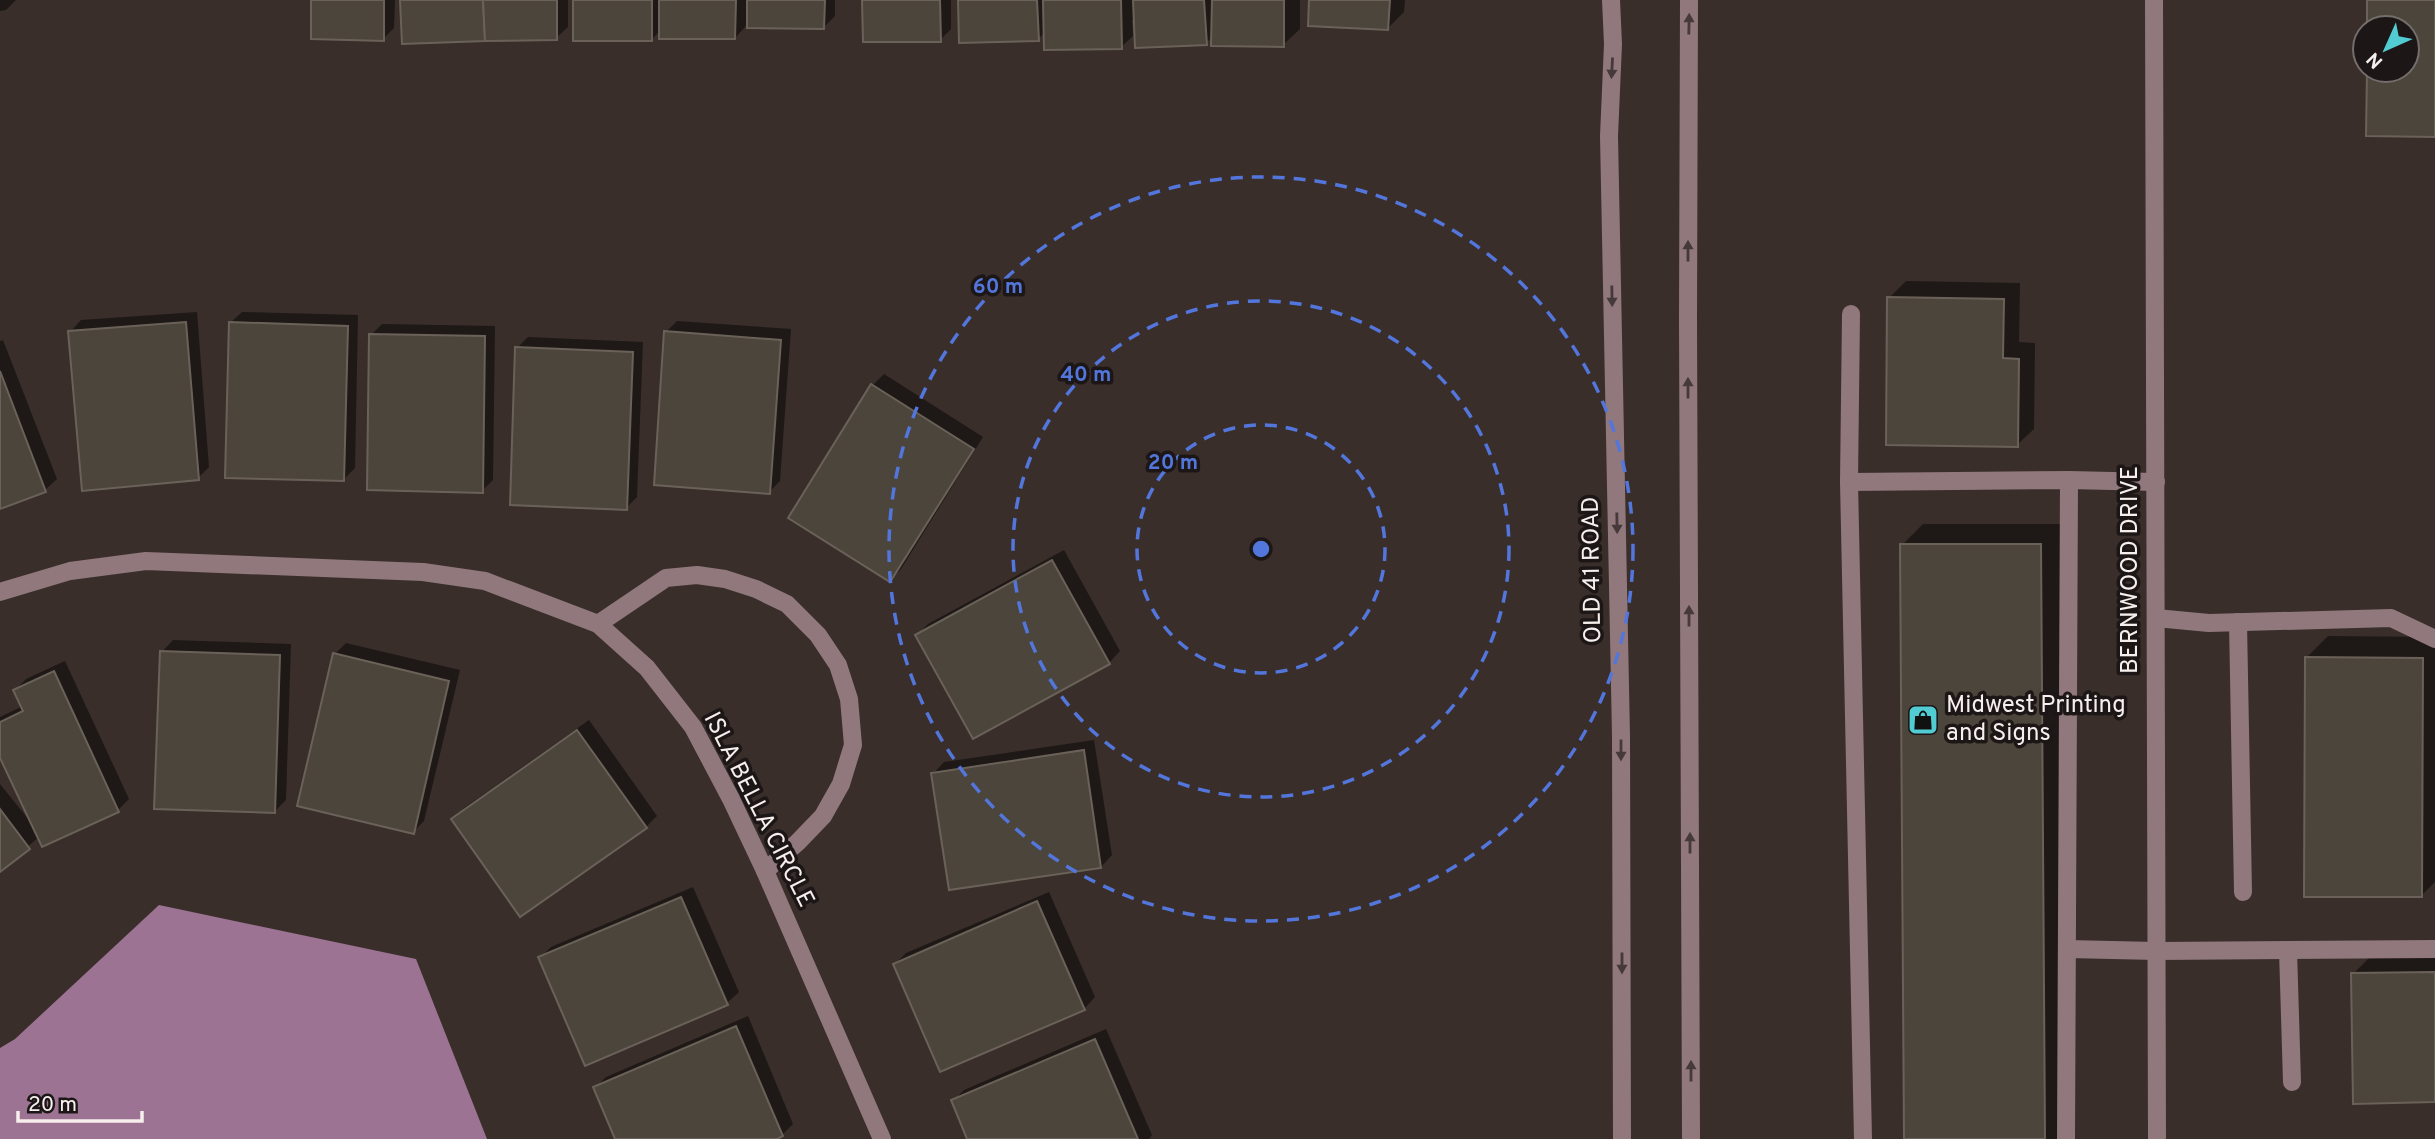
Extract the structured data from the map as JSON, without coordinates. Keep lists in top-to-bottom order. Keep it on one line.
{"streets":{"street":["OLD 41 ROAD","BERNWOOD DRIVE","ISLA BELLA CIRCLE"]},"places":{"shop":["Midwest Printing and Signs"]},"scale_bar":"20 m","north":"bottom left","rings":["60 m","40 m","20 m"]}
